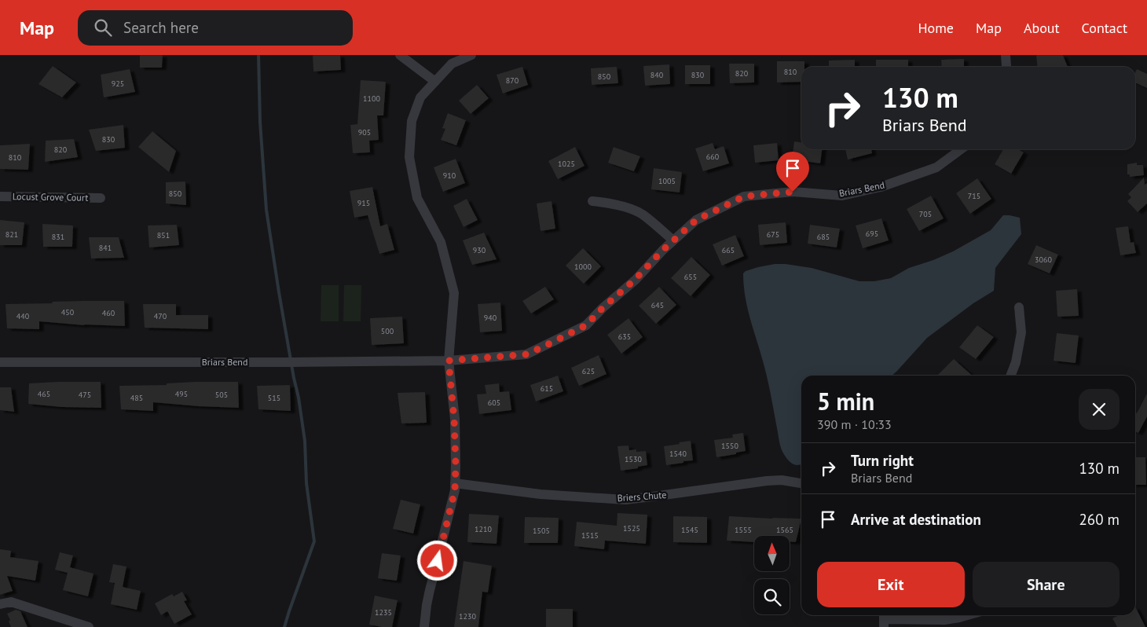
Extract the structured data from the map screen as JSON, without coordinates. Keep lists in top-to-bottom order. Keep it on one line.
{"streets":{"street":["Briars Bend","Locust Grove Court","Briers Chute"]},"house_numbers":["810","820","840","830","850","870","925","1100","905","830","820","660","810","1025","910","1005","850","715","915","705","695","821","675","851","831","685","841","930","665","3060","1000","655","645","450","460","440","470","940","500","635","625","615","465","495","475","505","485","515","605","1550","1540","1530","1525","1210","1545","1555","1565","1505","1515","1235","1230"],"north":"top","page":{"header":"Map","search":"Search here","nav":["Home","Map","About","Contact"],"turn":["130 m","Briars Bend"],"heading":["5 min","390 m · 10:33"],"list":[{"name":"Turn right","note":"Briars Bend","value":"130 m"},{"name":"Arrive at destination","value":"260 m"}],"buttons":["Exit","Share"]}}
